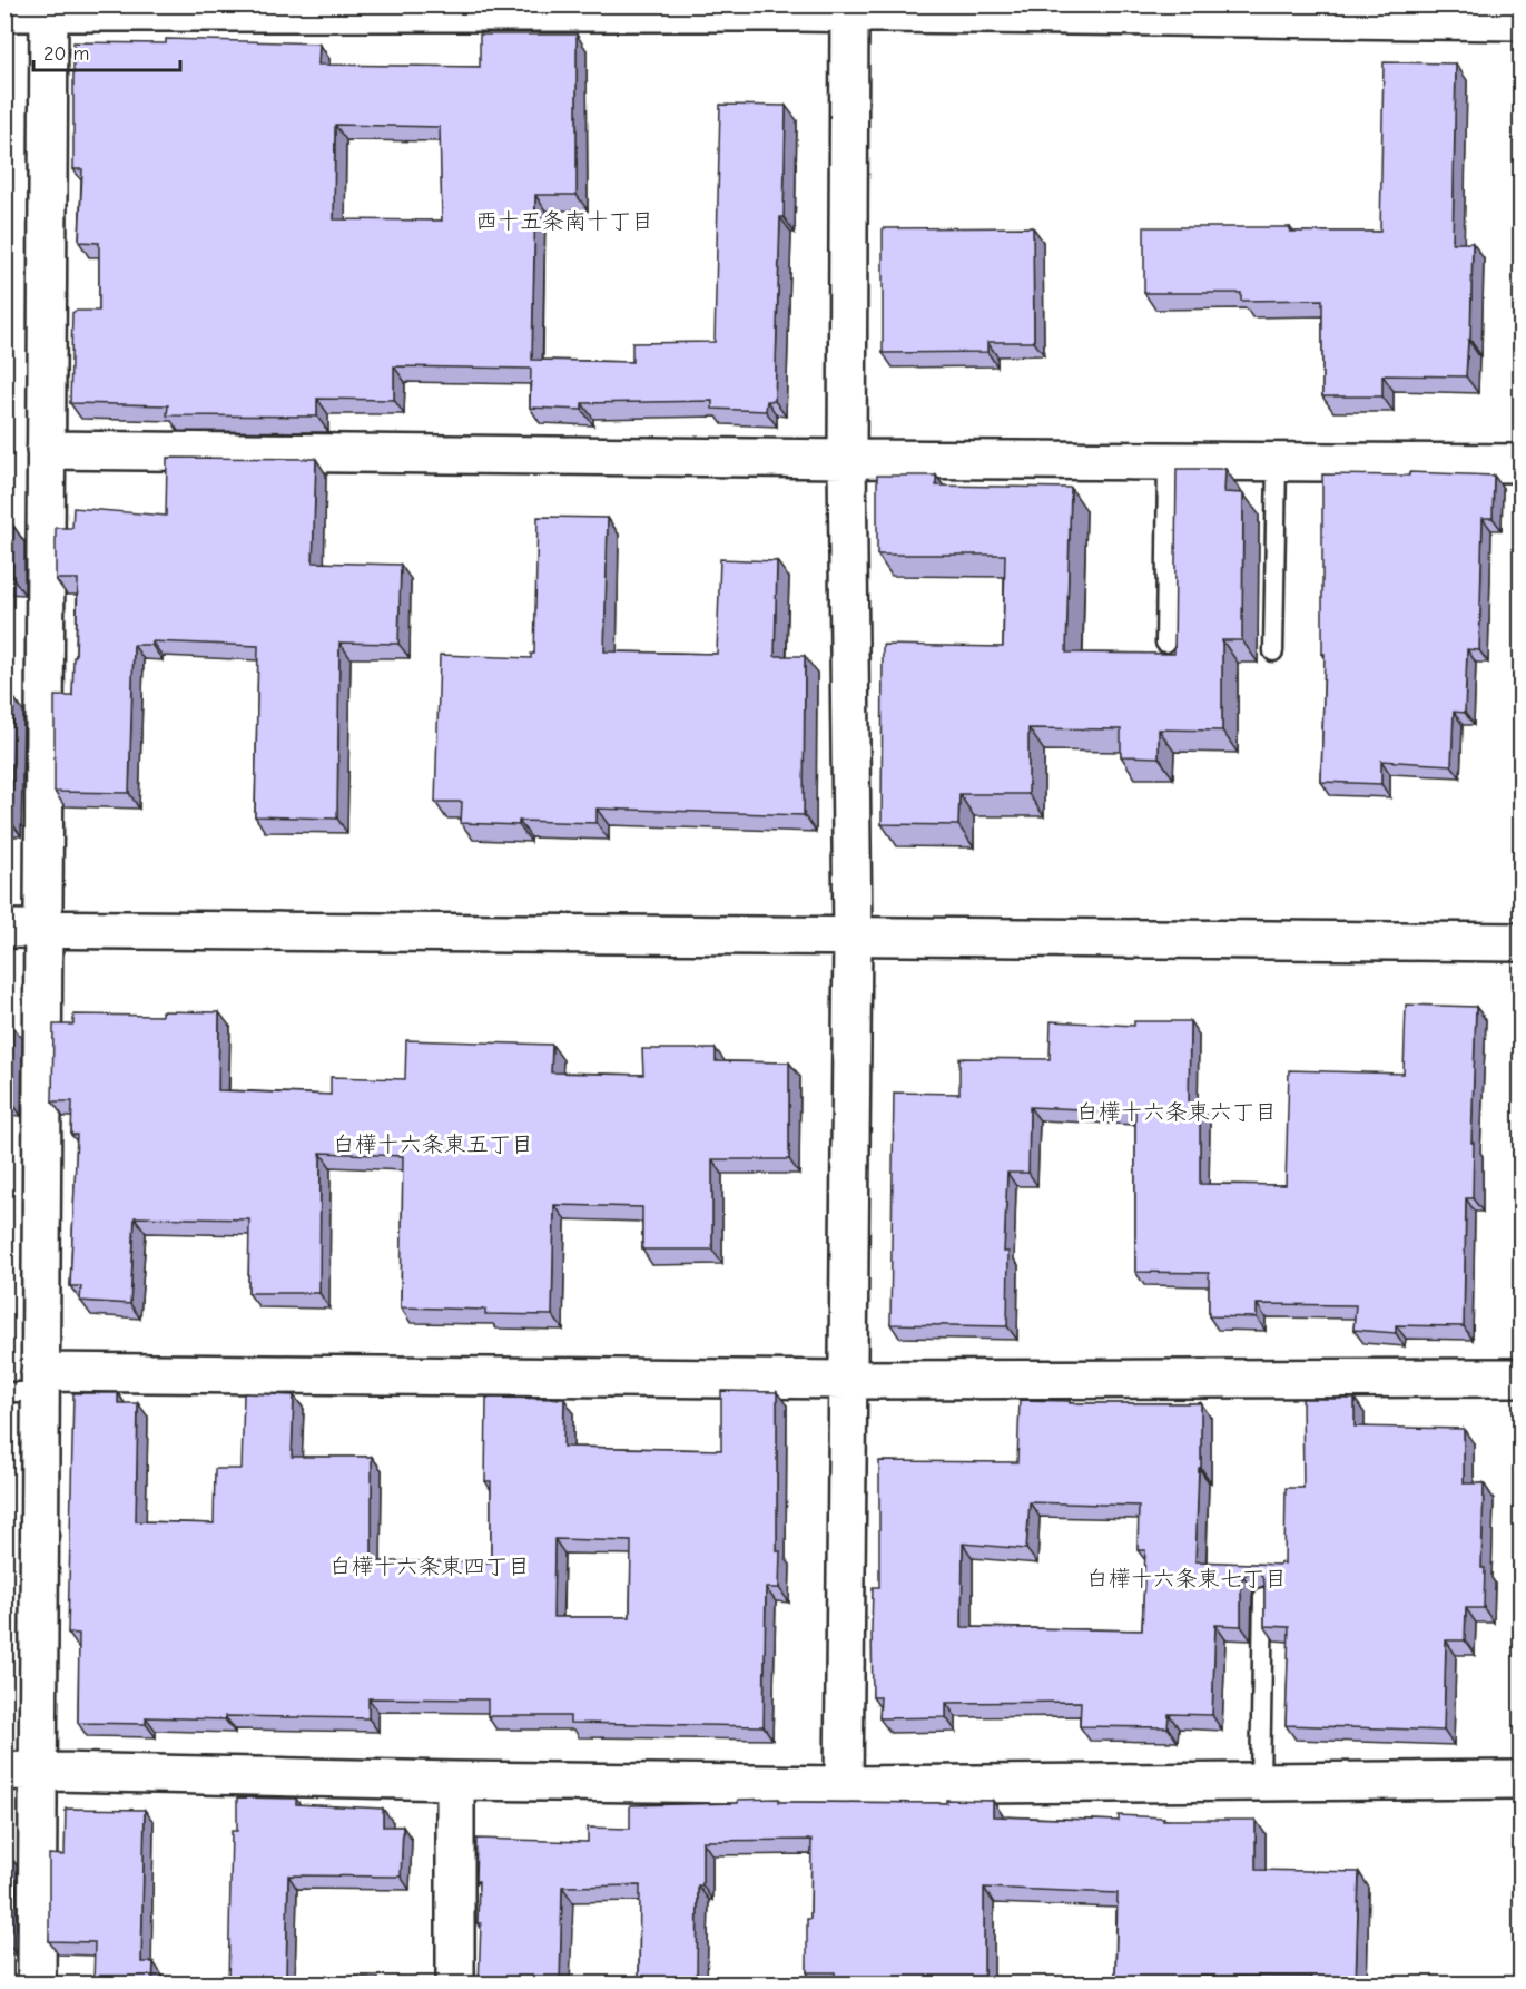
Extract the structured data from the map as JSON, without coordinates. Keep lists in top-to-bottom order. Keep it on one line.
{"districts":["西十五条南十丁目","白樺十六条東六丁目","白樺十六条東五丁目","白樺十六条東四丁目","白樺十六条東七丁目"],"scale_bar":"20 m"}
